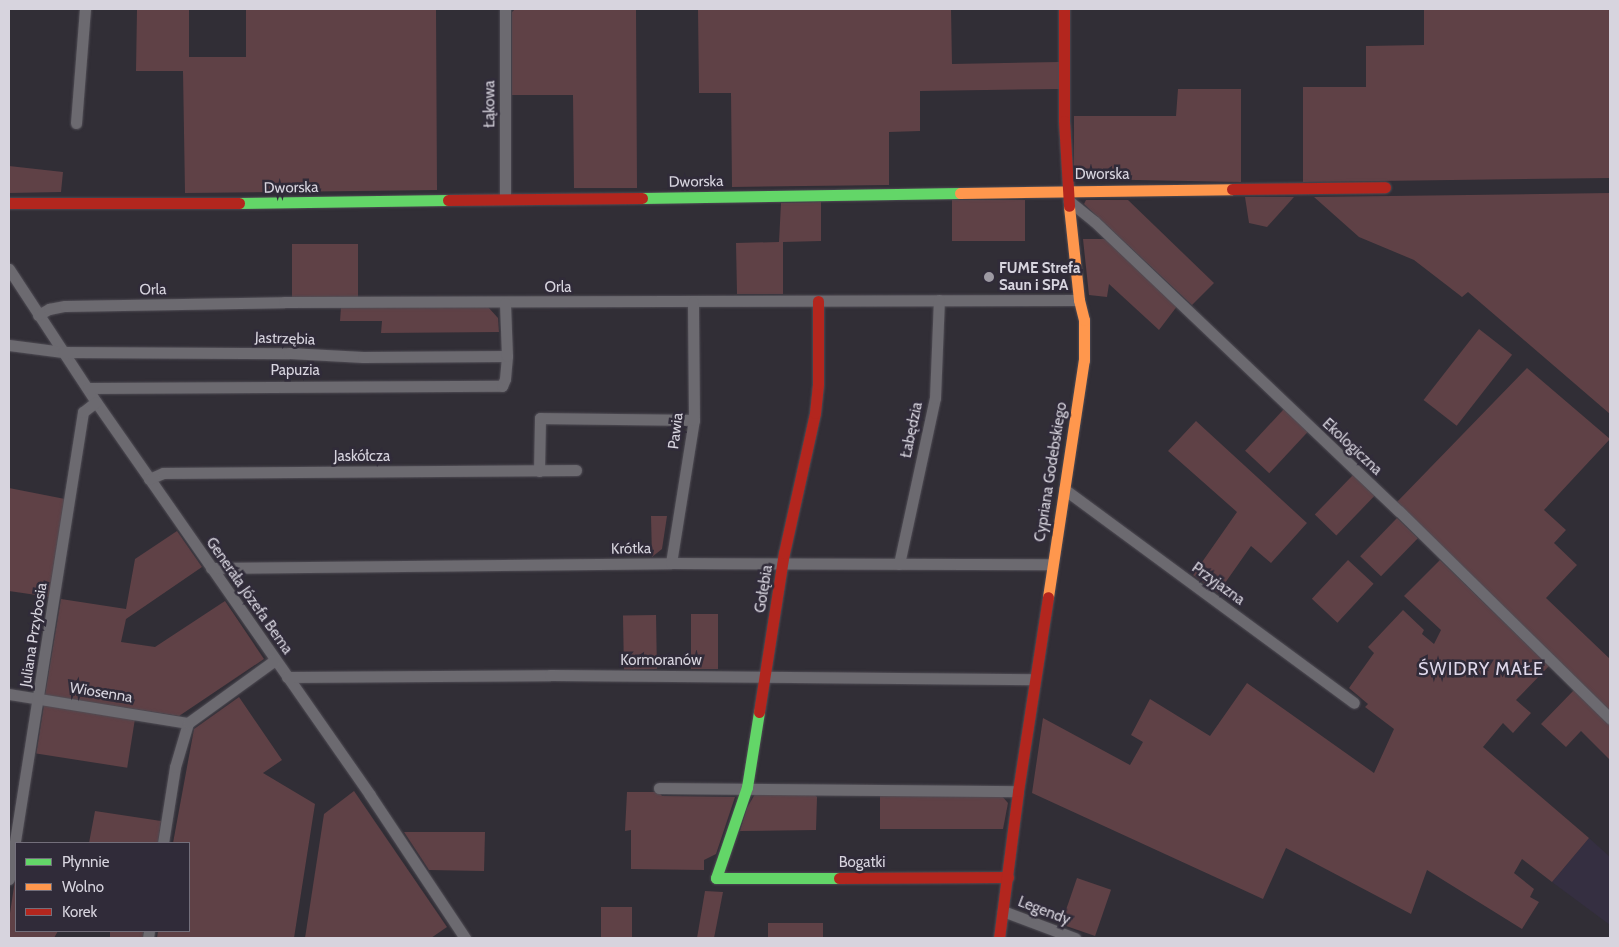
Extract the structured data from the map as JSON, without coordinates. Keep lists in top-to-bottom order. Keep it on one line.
{"streets":{"street":["Łąkowa","Dworska","Orla","Jastrzębia","Papuzia","Łabędzia","Pawia","Ekologiczna","Jaskółcza","Cypriana Godebskiego","Krótka","Przyjazna","Gołębia","Generała Józefa Bema","Juliana Przybosia","Kormoranów","Wiosenna","Bogatki","Legendy"]},"crossings":[["Łąkowa","Dworska"],["Dworska","Ekologiczna"],["Dworska","Cypriana Godebskiego"],["Orla","Łabędzia"],["Orla","Pawia"],["Orla","Cypriana Godebskiego"],["Orla","Gołębia"],["Orla","Generała Józefa Bema"],["Jastrzębia","Papuzia"],["Jastrzębia","Generała Józefa Bema"],["Papuzia","Generała Józefa Bema"],["Łabędzia","Krótka"],["Pawia","Krótka"],["Ekologiczna","Cypriana Godebskiego"],["Jaskółcza","Generała Józefa Bema"],["Cypriana Godebskiego","Krótka"],["Cypriana Godebskiego","Przyjazna"],["Cypriana Godebskiego","Kormoranów"],["Cypriana Godebskiego","Bogatki"],["Cypriana Godebskiego","Legendy"],["Krótka","Gołębia"],["Krótka","Generała Józefa Bema"],["Gołębia","Kormoranów"],["Gołębia","Bogatki"],["Generała Józefa Bema","Juliana Przybosia"],["Generała Józefa Bema","Kormoranów"],["Juliana Przybosia","Wiosenna"]],"districts":["ŚWIDRY MAŁE"],"places":["FUME Strefa Saun i SPA"],"legend":["Płynnie","Wolno","Korek"]}
